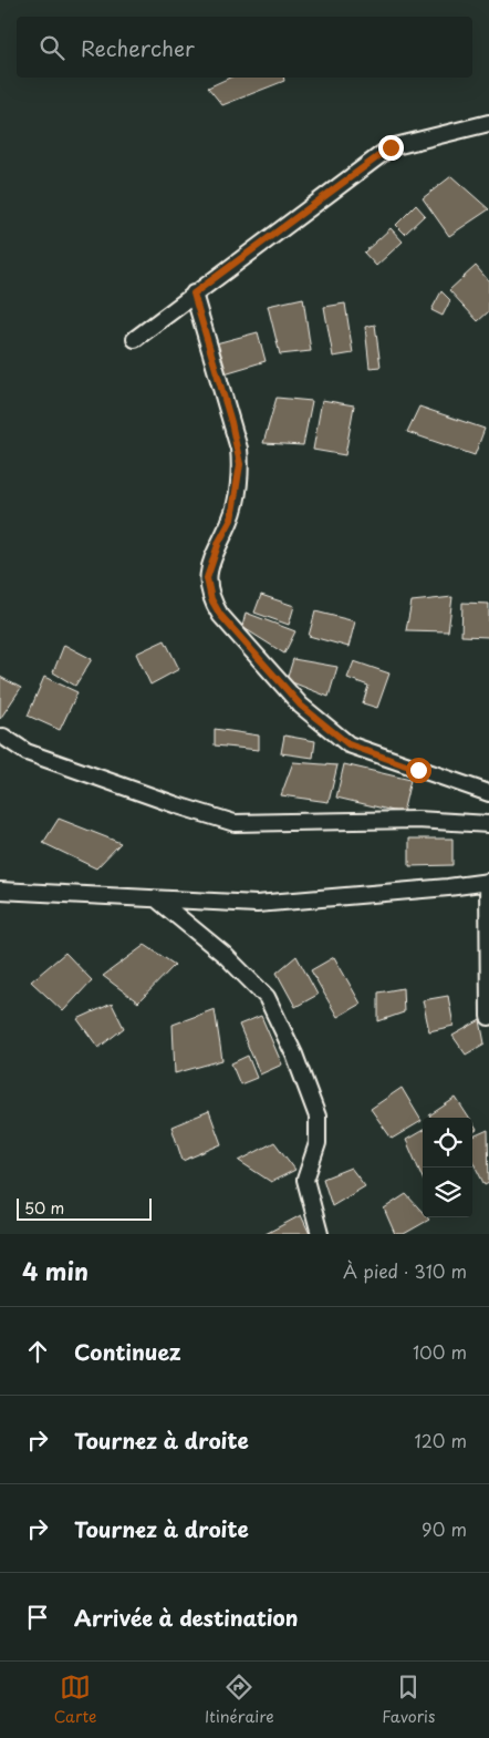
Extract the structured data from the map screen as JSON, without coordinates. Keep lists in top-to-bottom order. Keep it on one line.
{"scale_bar":"50 m","page":{"search":"Rechercher","scale":"50 m","heading":["4 min","À pied · 310 m"],"list":[["Continuez","100 m"],["Tournez à droite","120 m"],["Tournez à droite","90 m"],"Arrivée à destination"],"nav":["Carte","Itinéraire","Favoris"]}}
